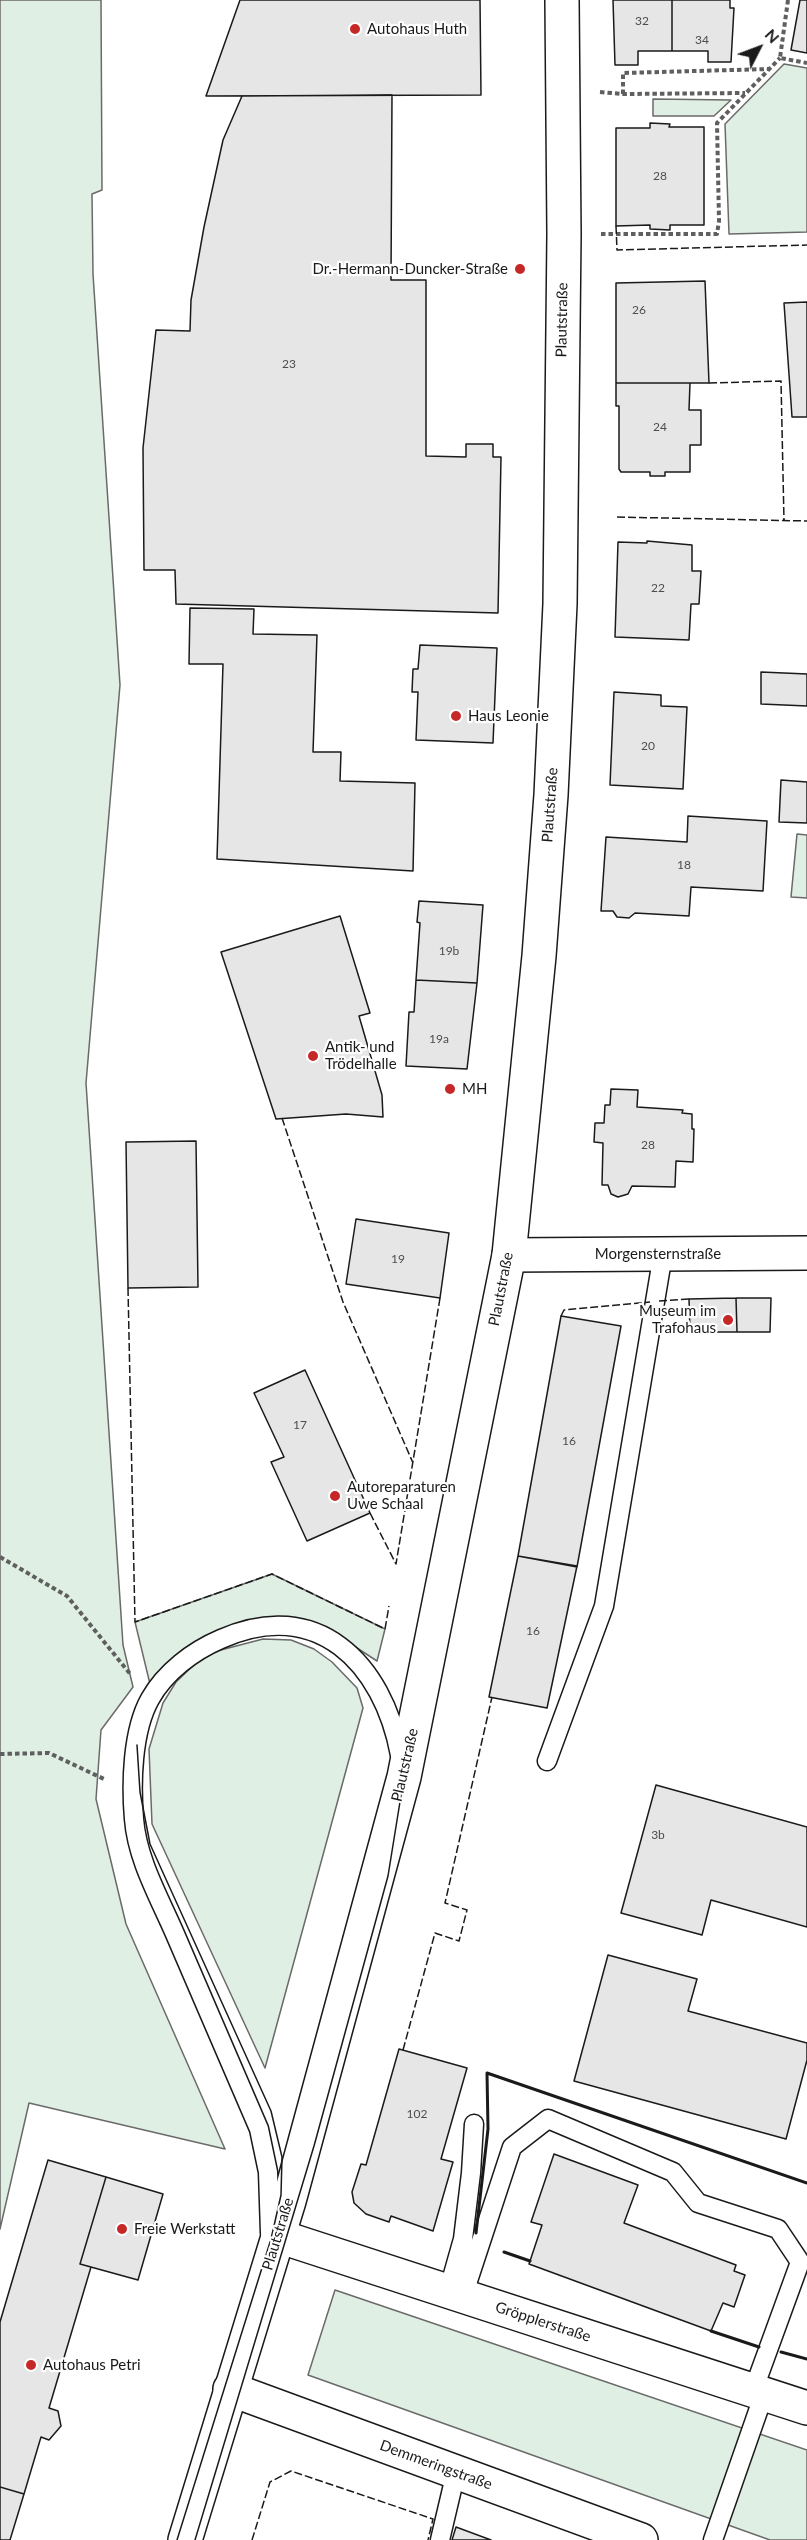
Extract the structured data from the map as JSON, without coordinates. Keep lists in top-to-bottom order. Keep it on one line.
{"streets":{"main road":["Plautstraße","Morgensternstraße","Gröpplerstraße","Demmeringstraße"]},"crossings":[["Plautstraße","Morgensternstraße"],["Plautstraße","Gröpplerstraße"],["Plautstraße","Demmeringstraße"]],"places":["Autohaus Huth","Dr.-Hermann-Duncker-Straße","Haus Leonie","Antik- und Trödelhalle","MH","Museum im Trafohaus","Autoreparaturen Uwe Schaal","Freie Werkstatt","Autohaus Petri"],"house_numbers":["32","34","28","26","23","24","22","20","18","19b","19a","28","19","17","16","16","3b","102"],"north":"top right"}
